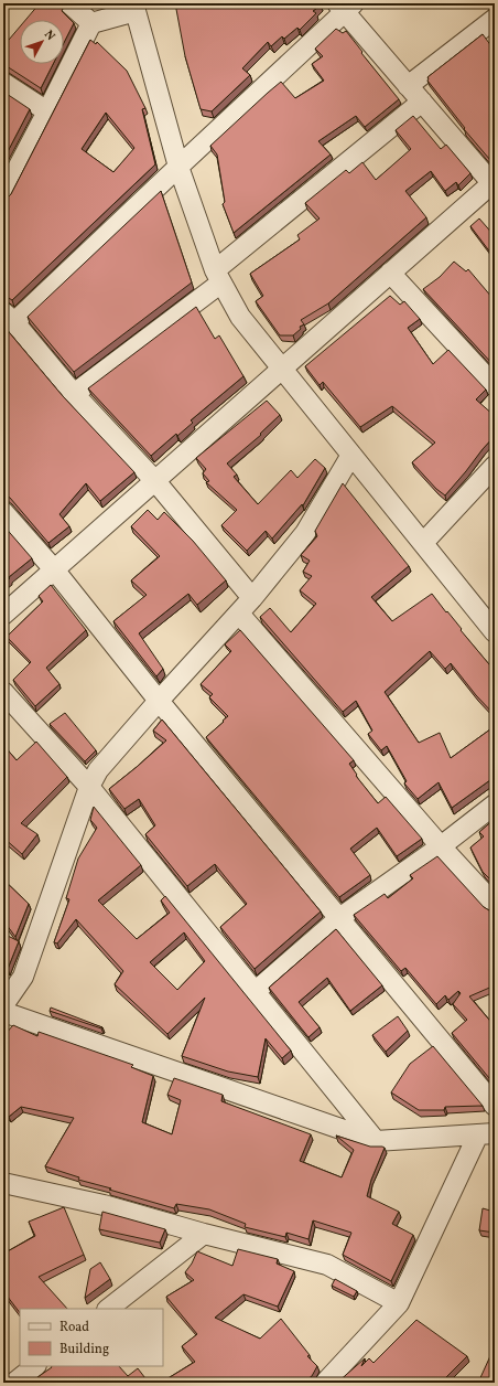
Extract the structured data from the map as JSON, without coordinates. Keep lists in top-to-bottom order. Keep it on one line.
{"legend":["Road","Building"],"north":"top right"}
